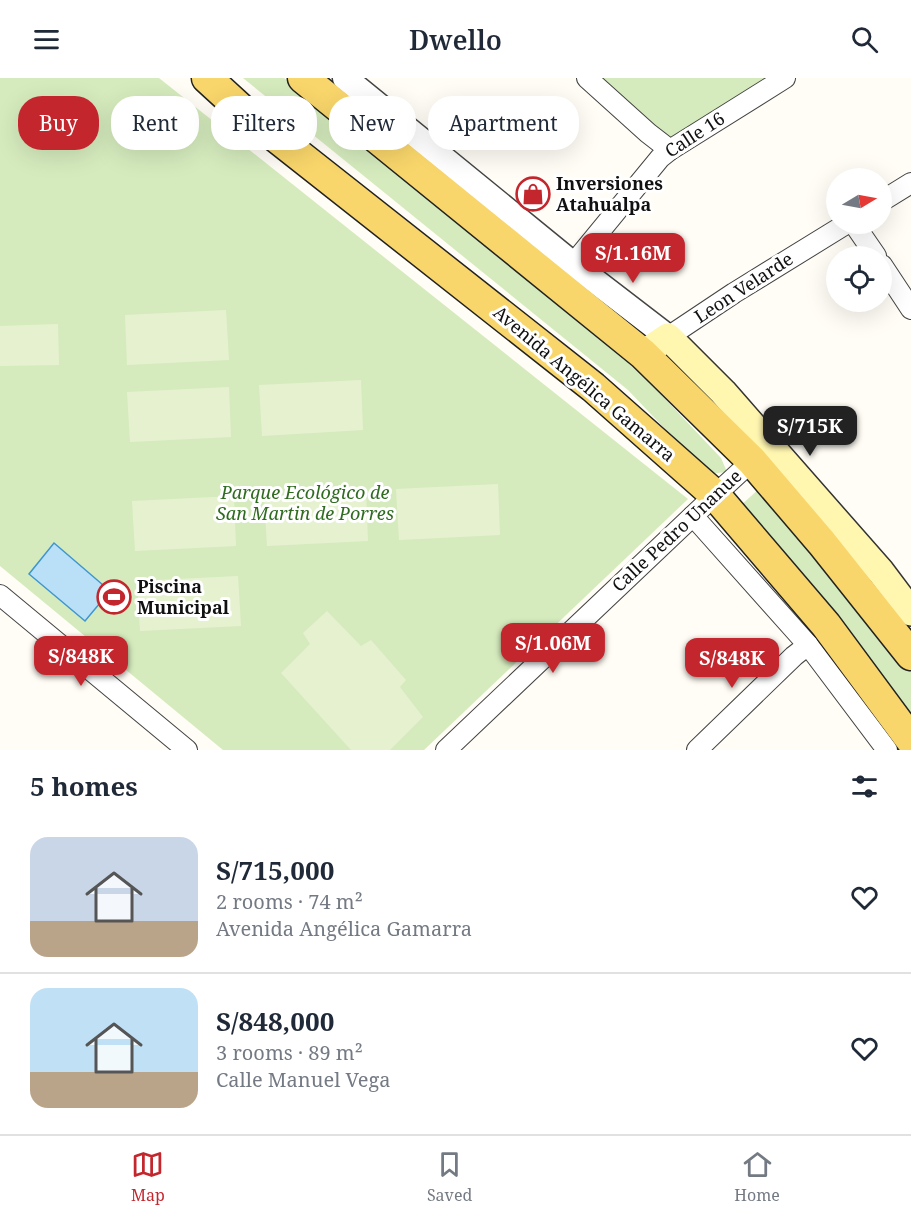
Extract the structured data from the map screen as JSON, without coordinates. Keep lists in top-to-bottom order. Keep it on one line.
{"streets":{"main road":["Leon Velarde","Avenida Angélica Gamarra"],"street":["Calle 16","Calle Pedro Unanue"]},"crossings":[["Avenida Angélica Gamarra","Calle Pedro Unanue"]],"parks":["Parque Ecológico de San Martin de Porres"],"places":{"shop":["Inversiones Atahualpa"],"sports":["Piscina Municipal"]},"north":"right","page":{"header":"Dwello","chip":["Buy","Rent","Filters","New","Apartment"],"price":["S/1.16M","S/715K","S/1.06M","S/848K","S/848K"],"heading":"5 homes","list":[{"name":"S/715,000","note":"2 rooms · 74 m² · Avenida Angélica Gamarra"},{"name":"S/848,000","note":"3 rooms · 89 m² · Calle Manuel Vega"}],"tabs":["Map","Saved","Home"]}}
